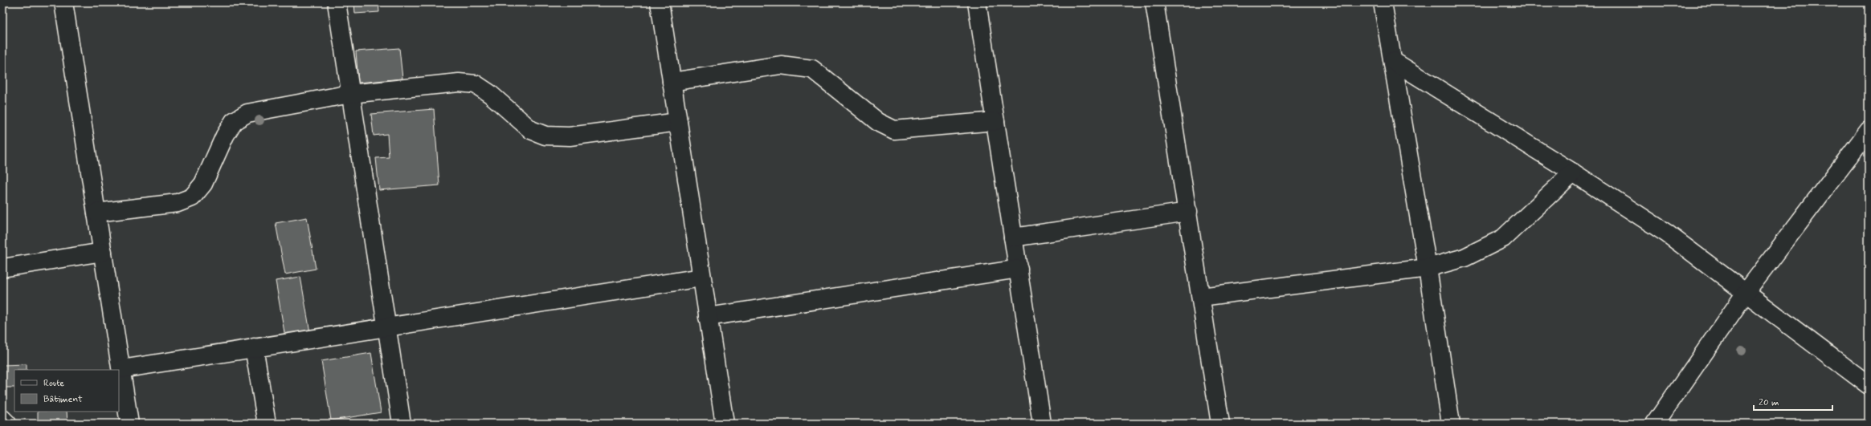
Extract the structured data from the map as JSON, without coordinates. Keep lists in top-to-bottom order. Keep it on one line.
{"legend":["Route","Bâtiment"],"scale_bar":"20 m"}
